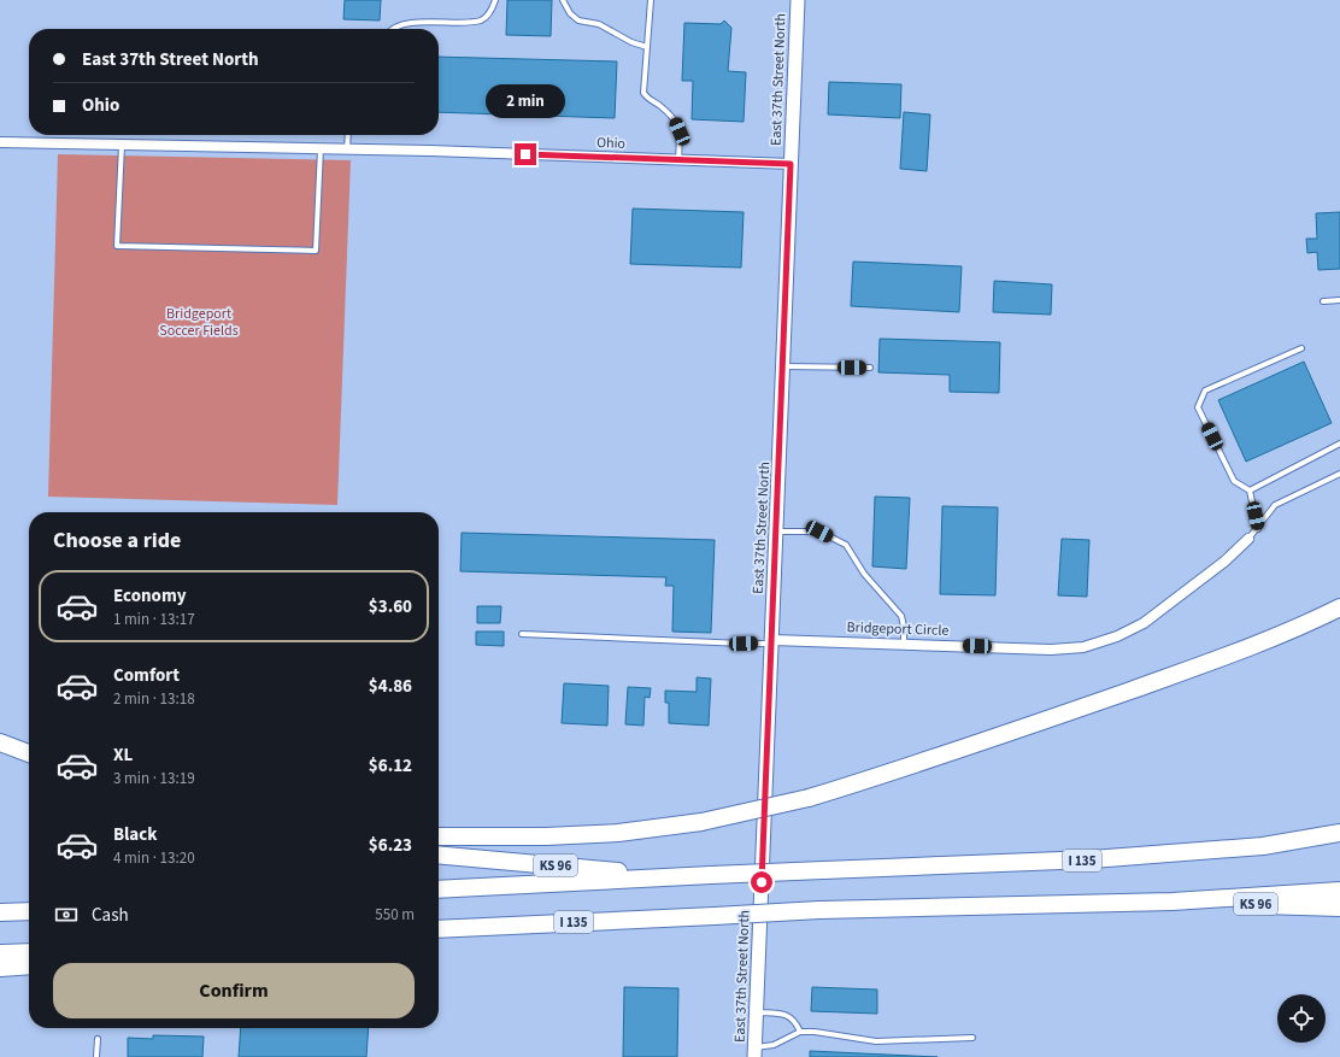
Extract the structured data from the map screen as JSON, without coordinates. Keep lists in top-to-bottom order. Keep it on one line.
{"streets":{"highway":["I 135","KS 96"],"main road":["East 37th Street North"],"street":["Ohio","Bridgeport Circle"]},"crossings":[["East 37th Street North","Ohio"],["East 37th Street North","Bridgeport Circle"],["I 135","KS 96"]],"parks":["Bridgeport Soccer Fields"],"page":{"banner":["East 37th Street North","Ohio"],"bubble":"2 min","heading":"Choose a ride","list":[{"name":"Economy","note":"1 min · 13:17","value":"$3.60"},{"name":"Comfort","note":"2 min · 13:18","value":"$4.86"},{"name":"XL","note":"3 min · 13:19","value":"$6.12"},{"name":"Black","note":"4 min · 13:20","value":"$6.23"}],"pay":["Cash","550 m"],"buttons":"Confirm"}}
